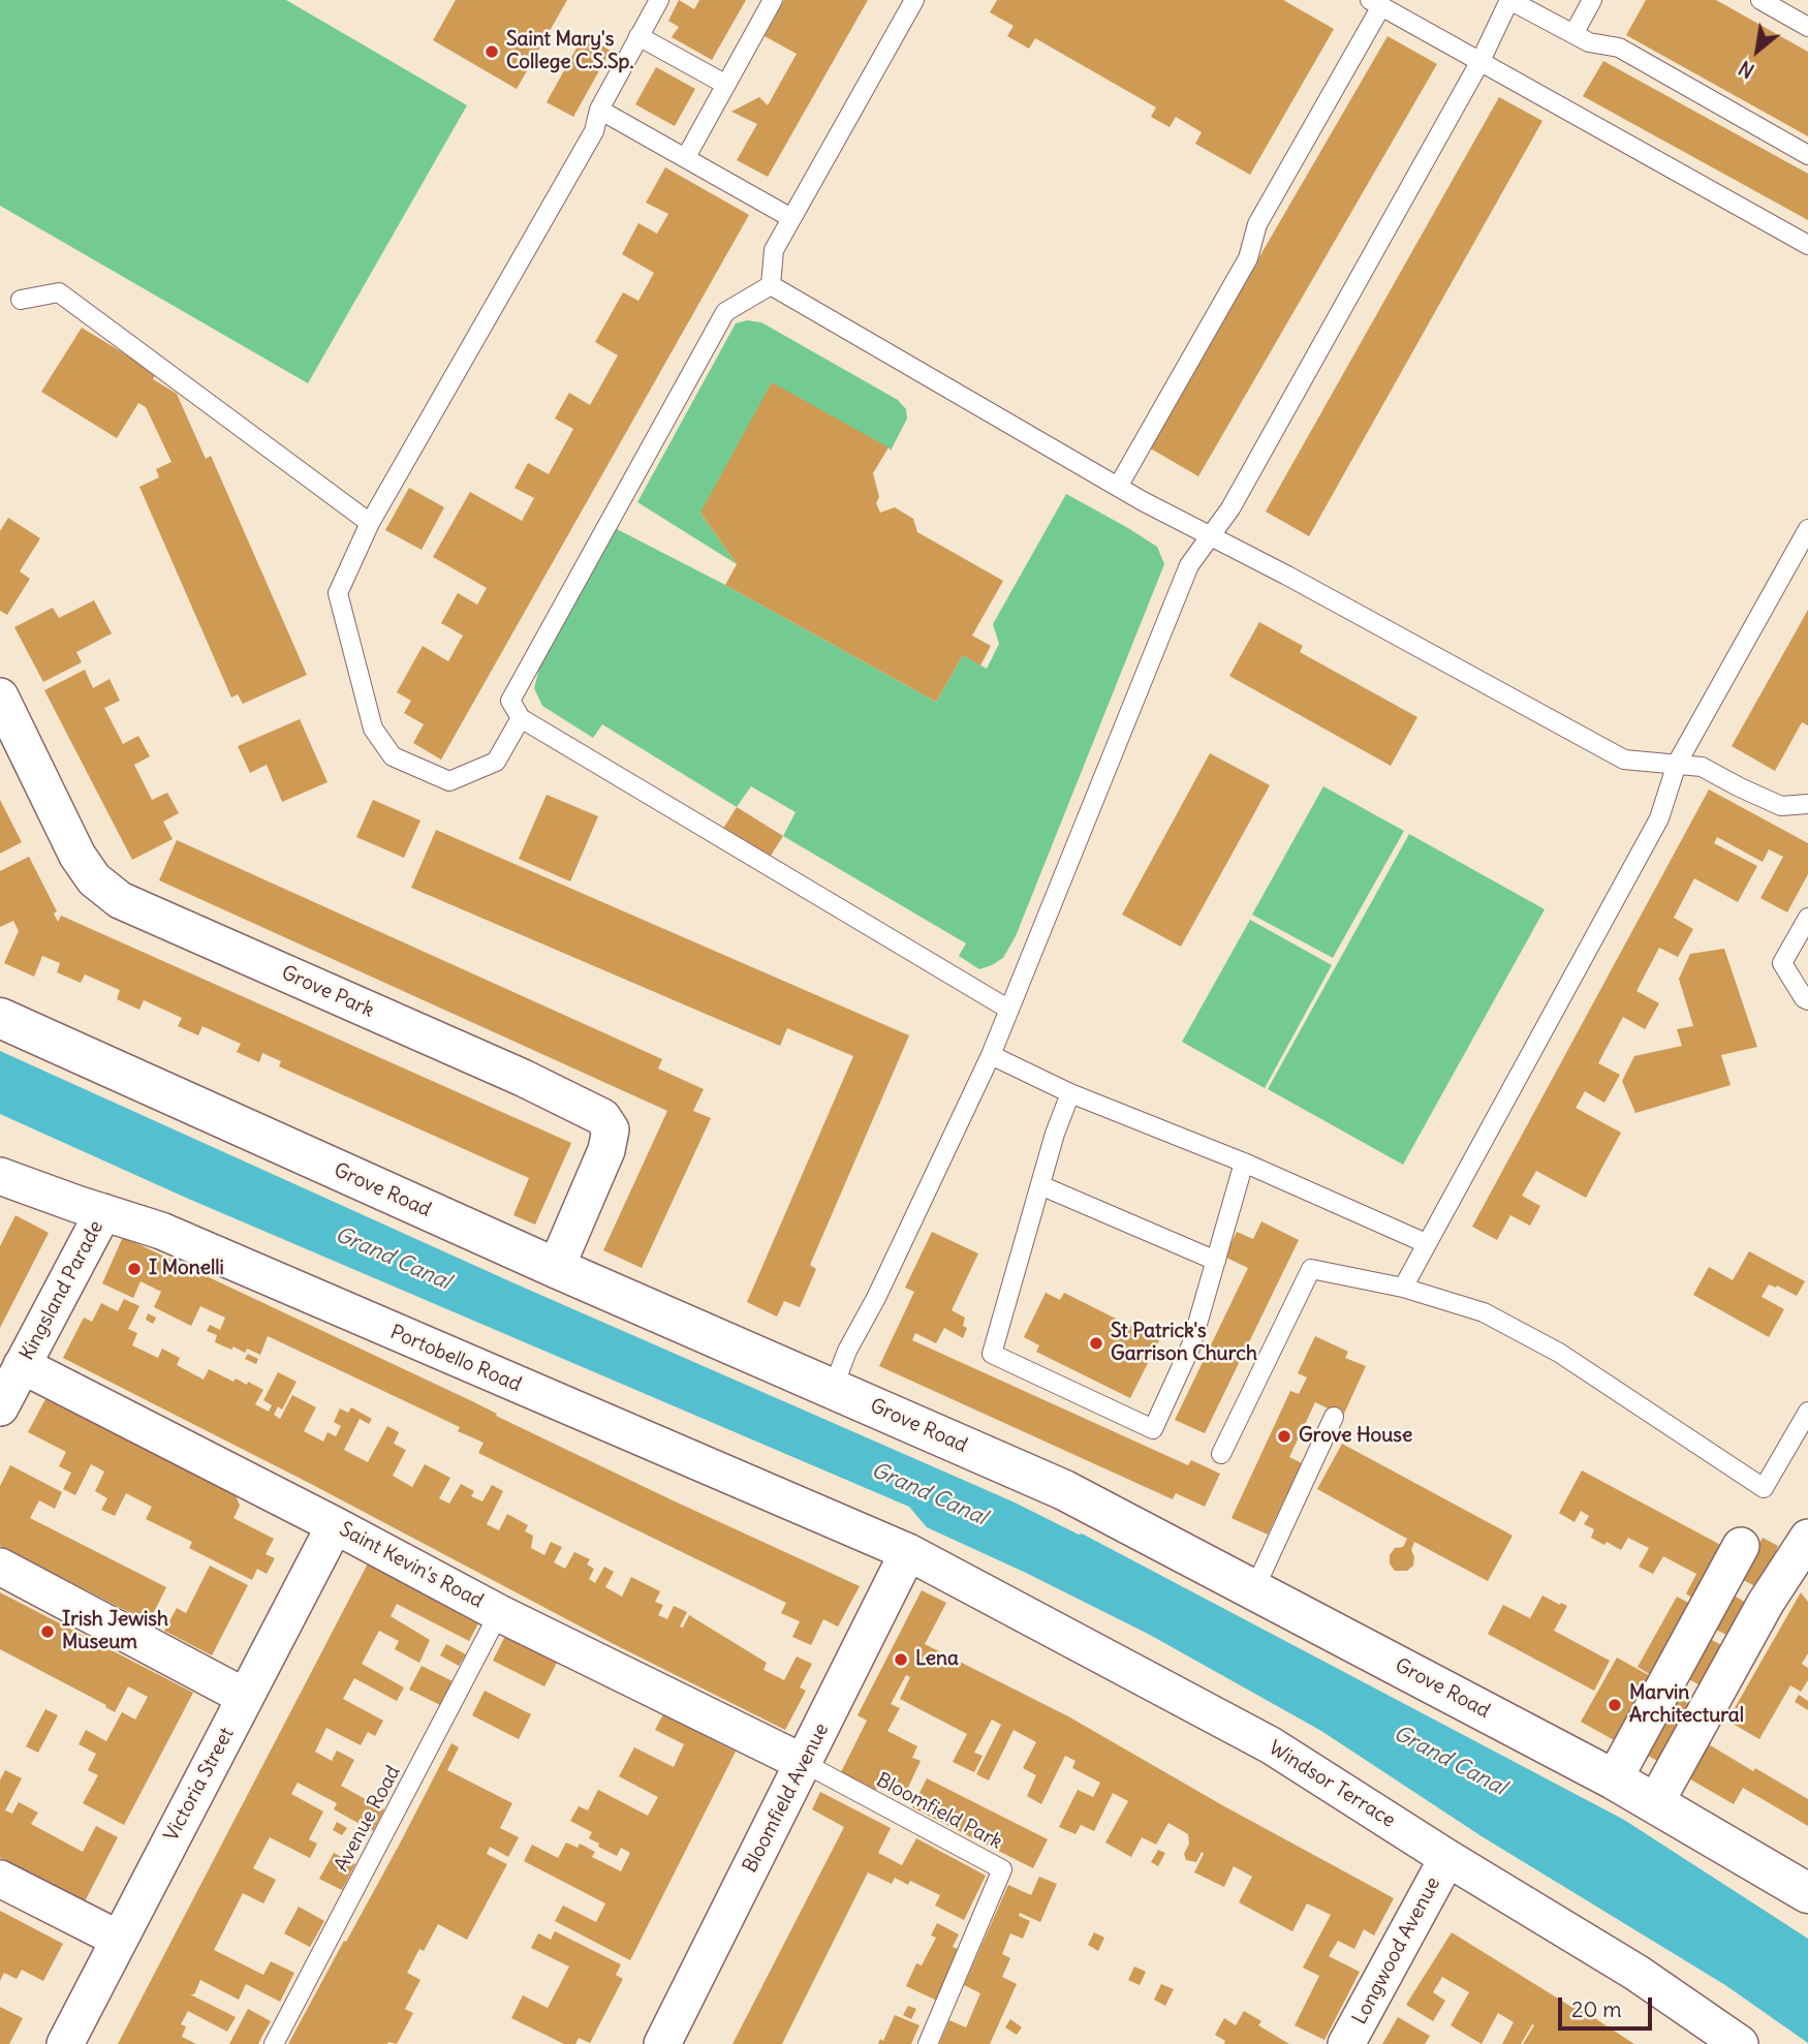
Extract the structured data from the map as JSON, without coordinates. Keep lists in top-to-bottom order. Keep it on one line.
{"streets":{"main road":["Grove Road"],"street":["Grove Park","Kingsland Parade","Portobello Road","Saint Kevin's Road","Victoria Street","Windsor Terrace","Bloomfield Avenue","Longwood Avenue"],"lane":["Bloomfield Park","Avenue Road"]},"crossings":[["Grove Park","Grove Road"],["Kingsland Parade","Portobello Road"],["Kingsland Parade","Saint Kevin's Road"],["Portobello Road","Windsor Terrace"],["Portobello Road","Bloomfield Avenue"],["Saint Kevin's Road","Victoria Street"],["Saint Kevin's Road","Bloomfield Avenue"],["Saint Kevin's Road","Bloomfield Park"],["Saint Kevin's Road","Avenue Road"],["Windsor Terrace","Bloomfield Avenue"],["Windsor Terrace","Longwood Avenue"],["Bloomfield Avenue","Bloomfield Park"]],"water":["Grand Canal"],"places":["Saint Mary's College C.S.Sp.","I Monelli","St Patrick's Garrison Church","Grove House","Irish Jewish Museum","Lena","Marvin Architectural"],"scale_bar":"20 m","north":"bottom left"}
